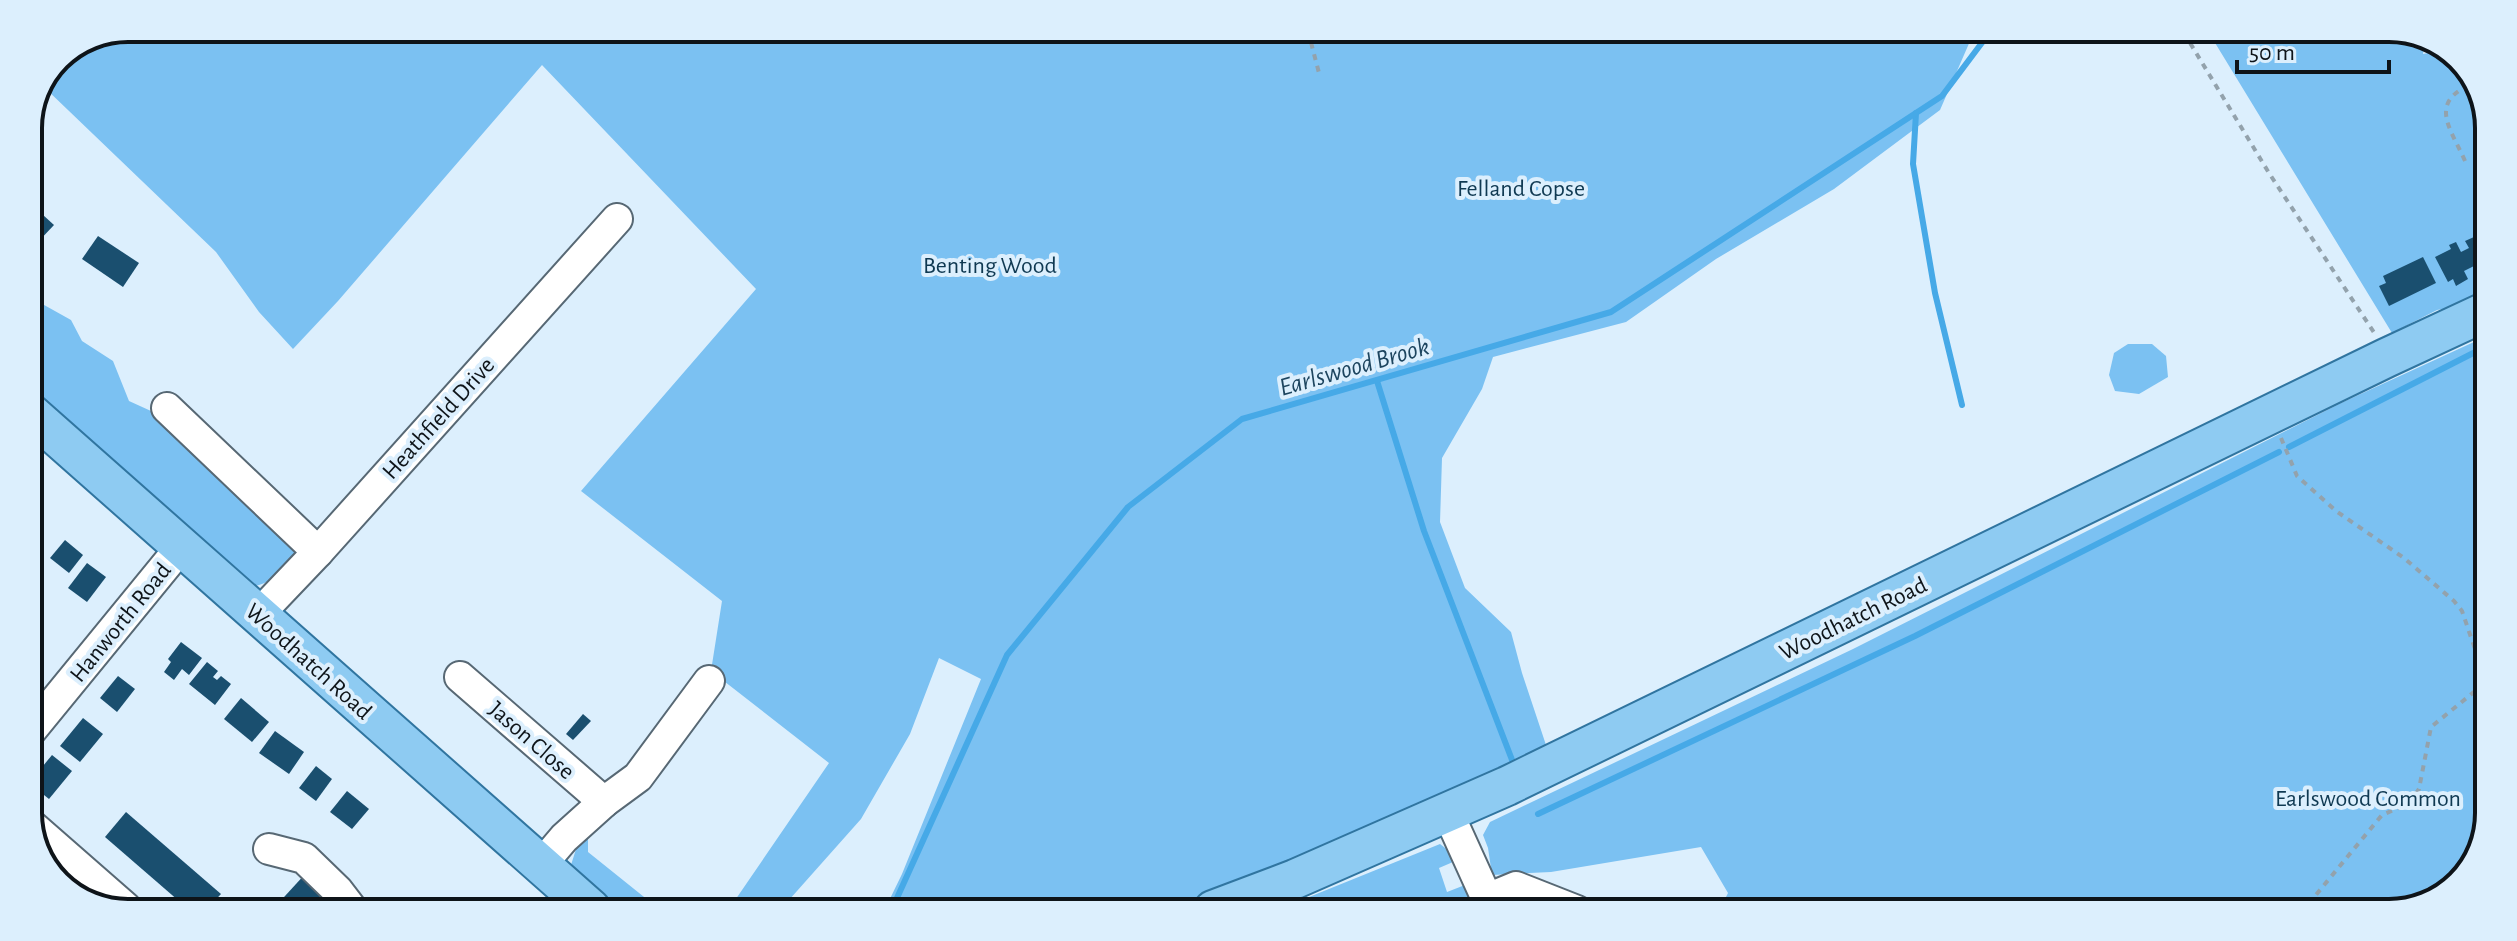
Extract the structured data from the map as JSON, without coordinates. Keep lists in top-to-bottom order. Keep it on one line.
{"streets":{"main road":["Woodhatch Road"],"street":["Heathfield Drive","Hanworth Road","Jason Close"]},"crossings":[["Heathfield Drive","Woodhatch Road"],["Woodhatch Road","Hanworth Road"]],"water":["Earlswood Brook"],"parks":["Felland Copse","Benting Wood","Earlswood Common"],"scale_bar":"50 m"}
